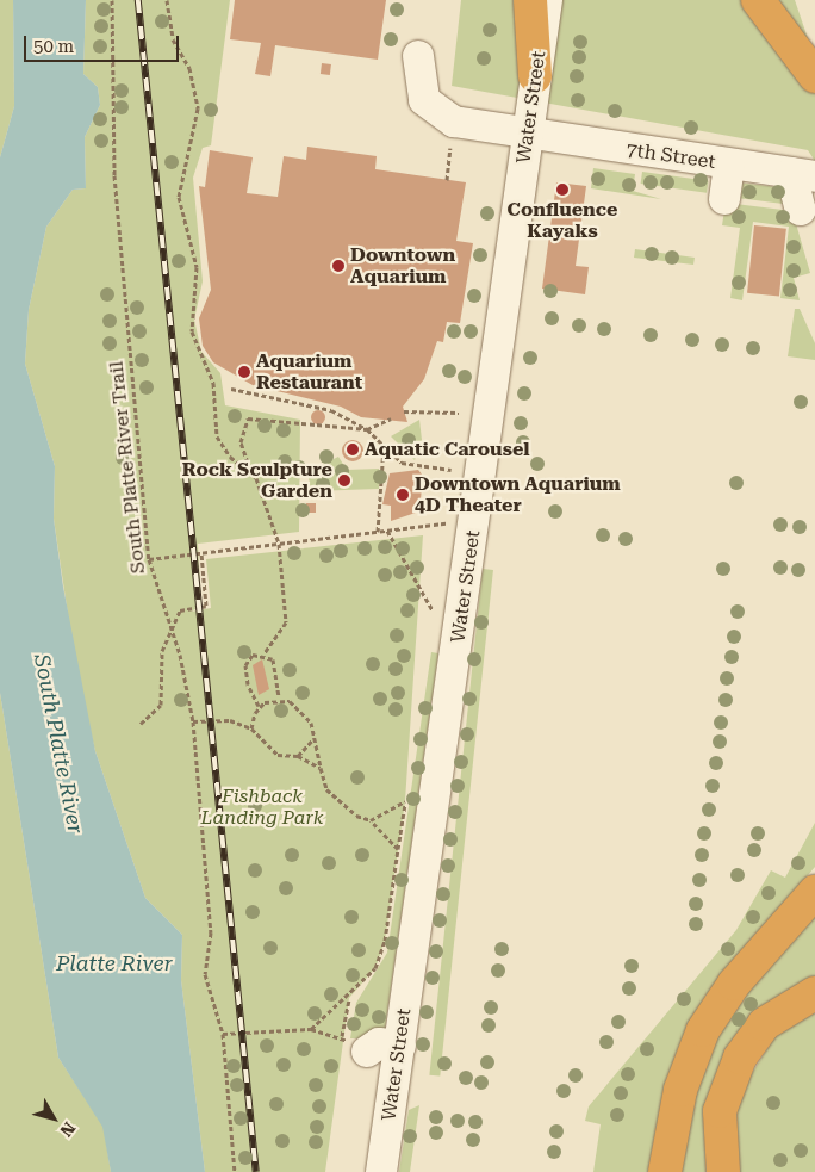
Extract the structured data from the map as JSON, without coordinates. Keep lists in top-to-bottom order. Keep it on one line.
{"streets":{"street":["Water Street","7th Street"],"path":["South Platte River Trail"]},"crossings":[["Water Street","7th Street"]],"water":["South Platte River","Platte River"],"parks":["Fishback Landing Park"],"places":["Confluence Kayaks","Downtown Aquarium","Aquarium Restaurant","Aquatic Carousel","Rock Sculpture Garden","Downtown Aquarium 4D Theater"],"scale_bar":"50 m","north":"bottom right"}
